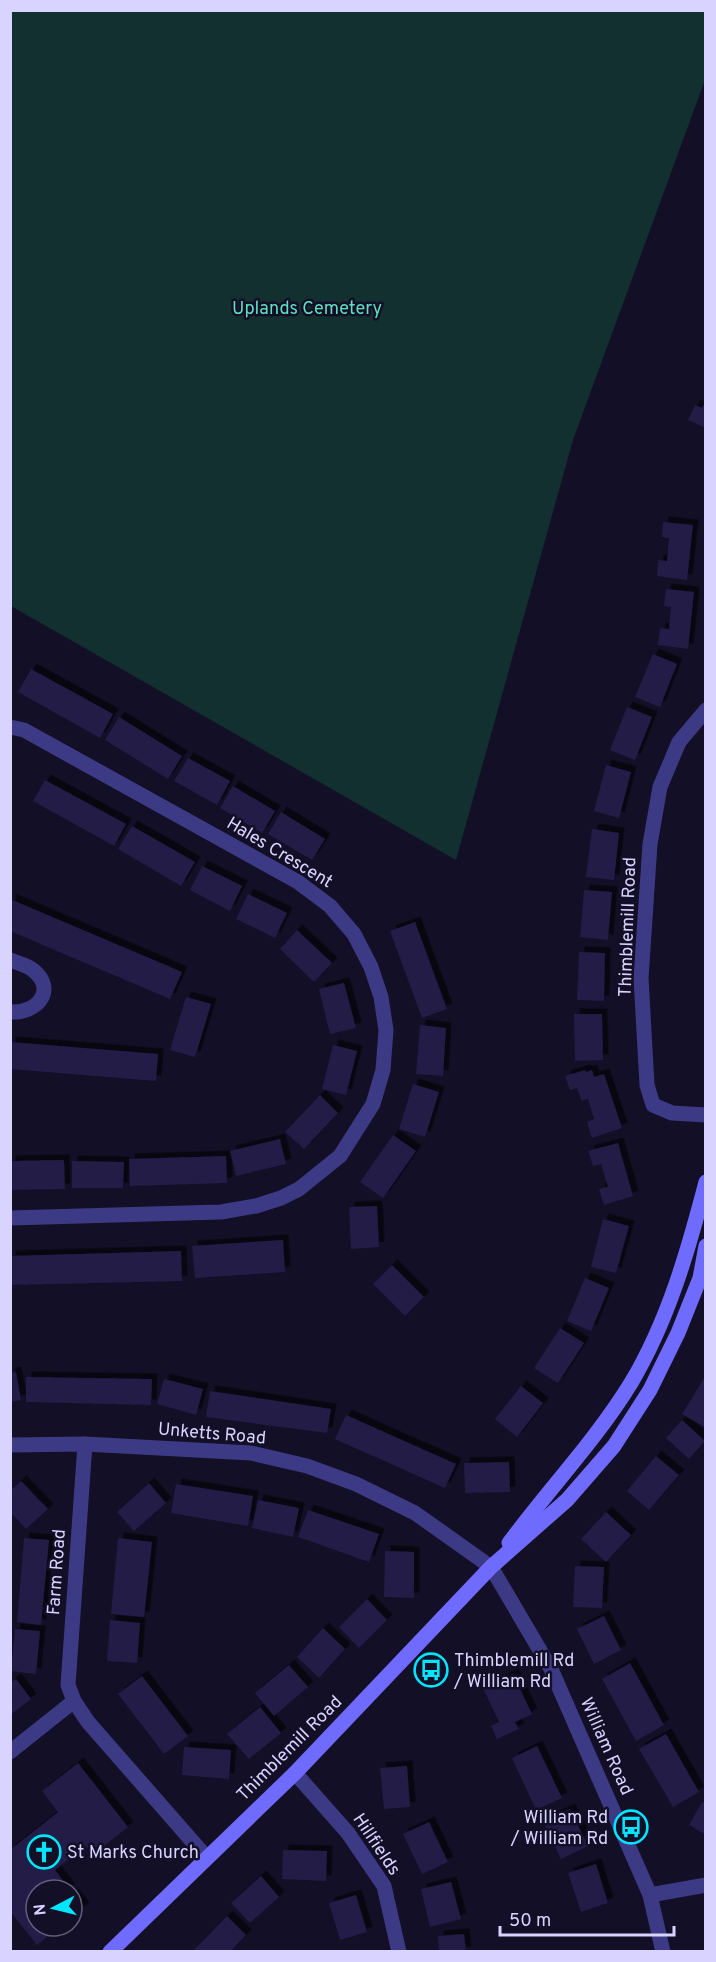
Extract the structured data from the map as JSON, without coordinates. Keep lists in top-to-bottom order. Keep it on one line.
{"streets":{"main road":["Thimblemill Road"],"street":["Hales Crescent","Unketts Road","Farm Road","William Road","Hillfields"]},"crossings":[["Thimblemill Road","Unketts Road"],["Thimblemill Road","Farm Road"],["Thimblemill Road","William Road"],["Thimblemill Road","Hillfields"],["Unketts Road","Farm Road"],["Unketts Road","William Road"]],"parks":["Uplands Cemetery"],"places":{"bus stop":["Thimblemill Rd / William Rd","William Rd / William Rd"],"church":["St Marks Church"]},"scale_bar":"50 m","north":"left"}
